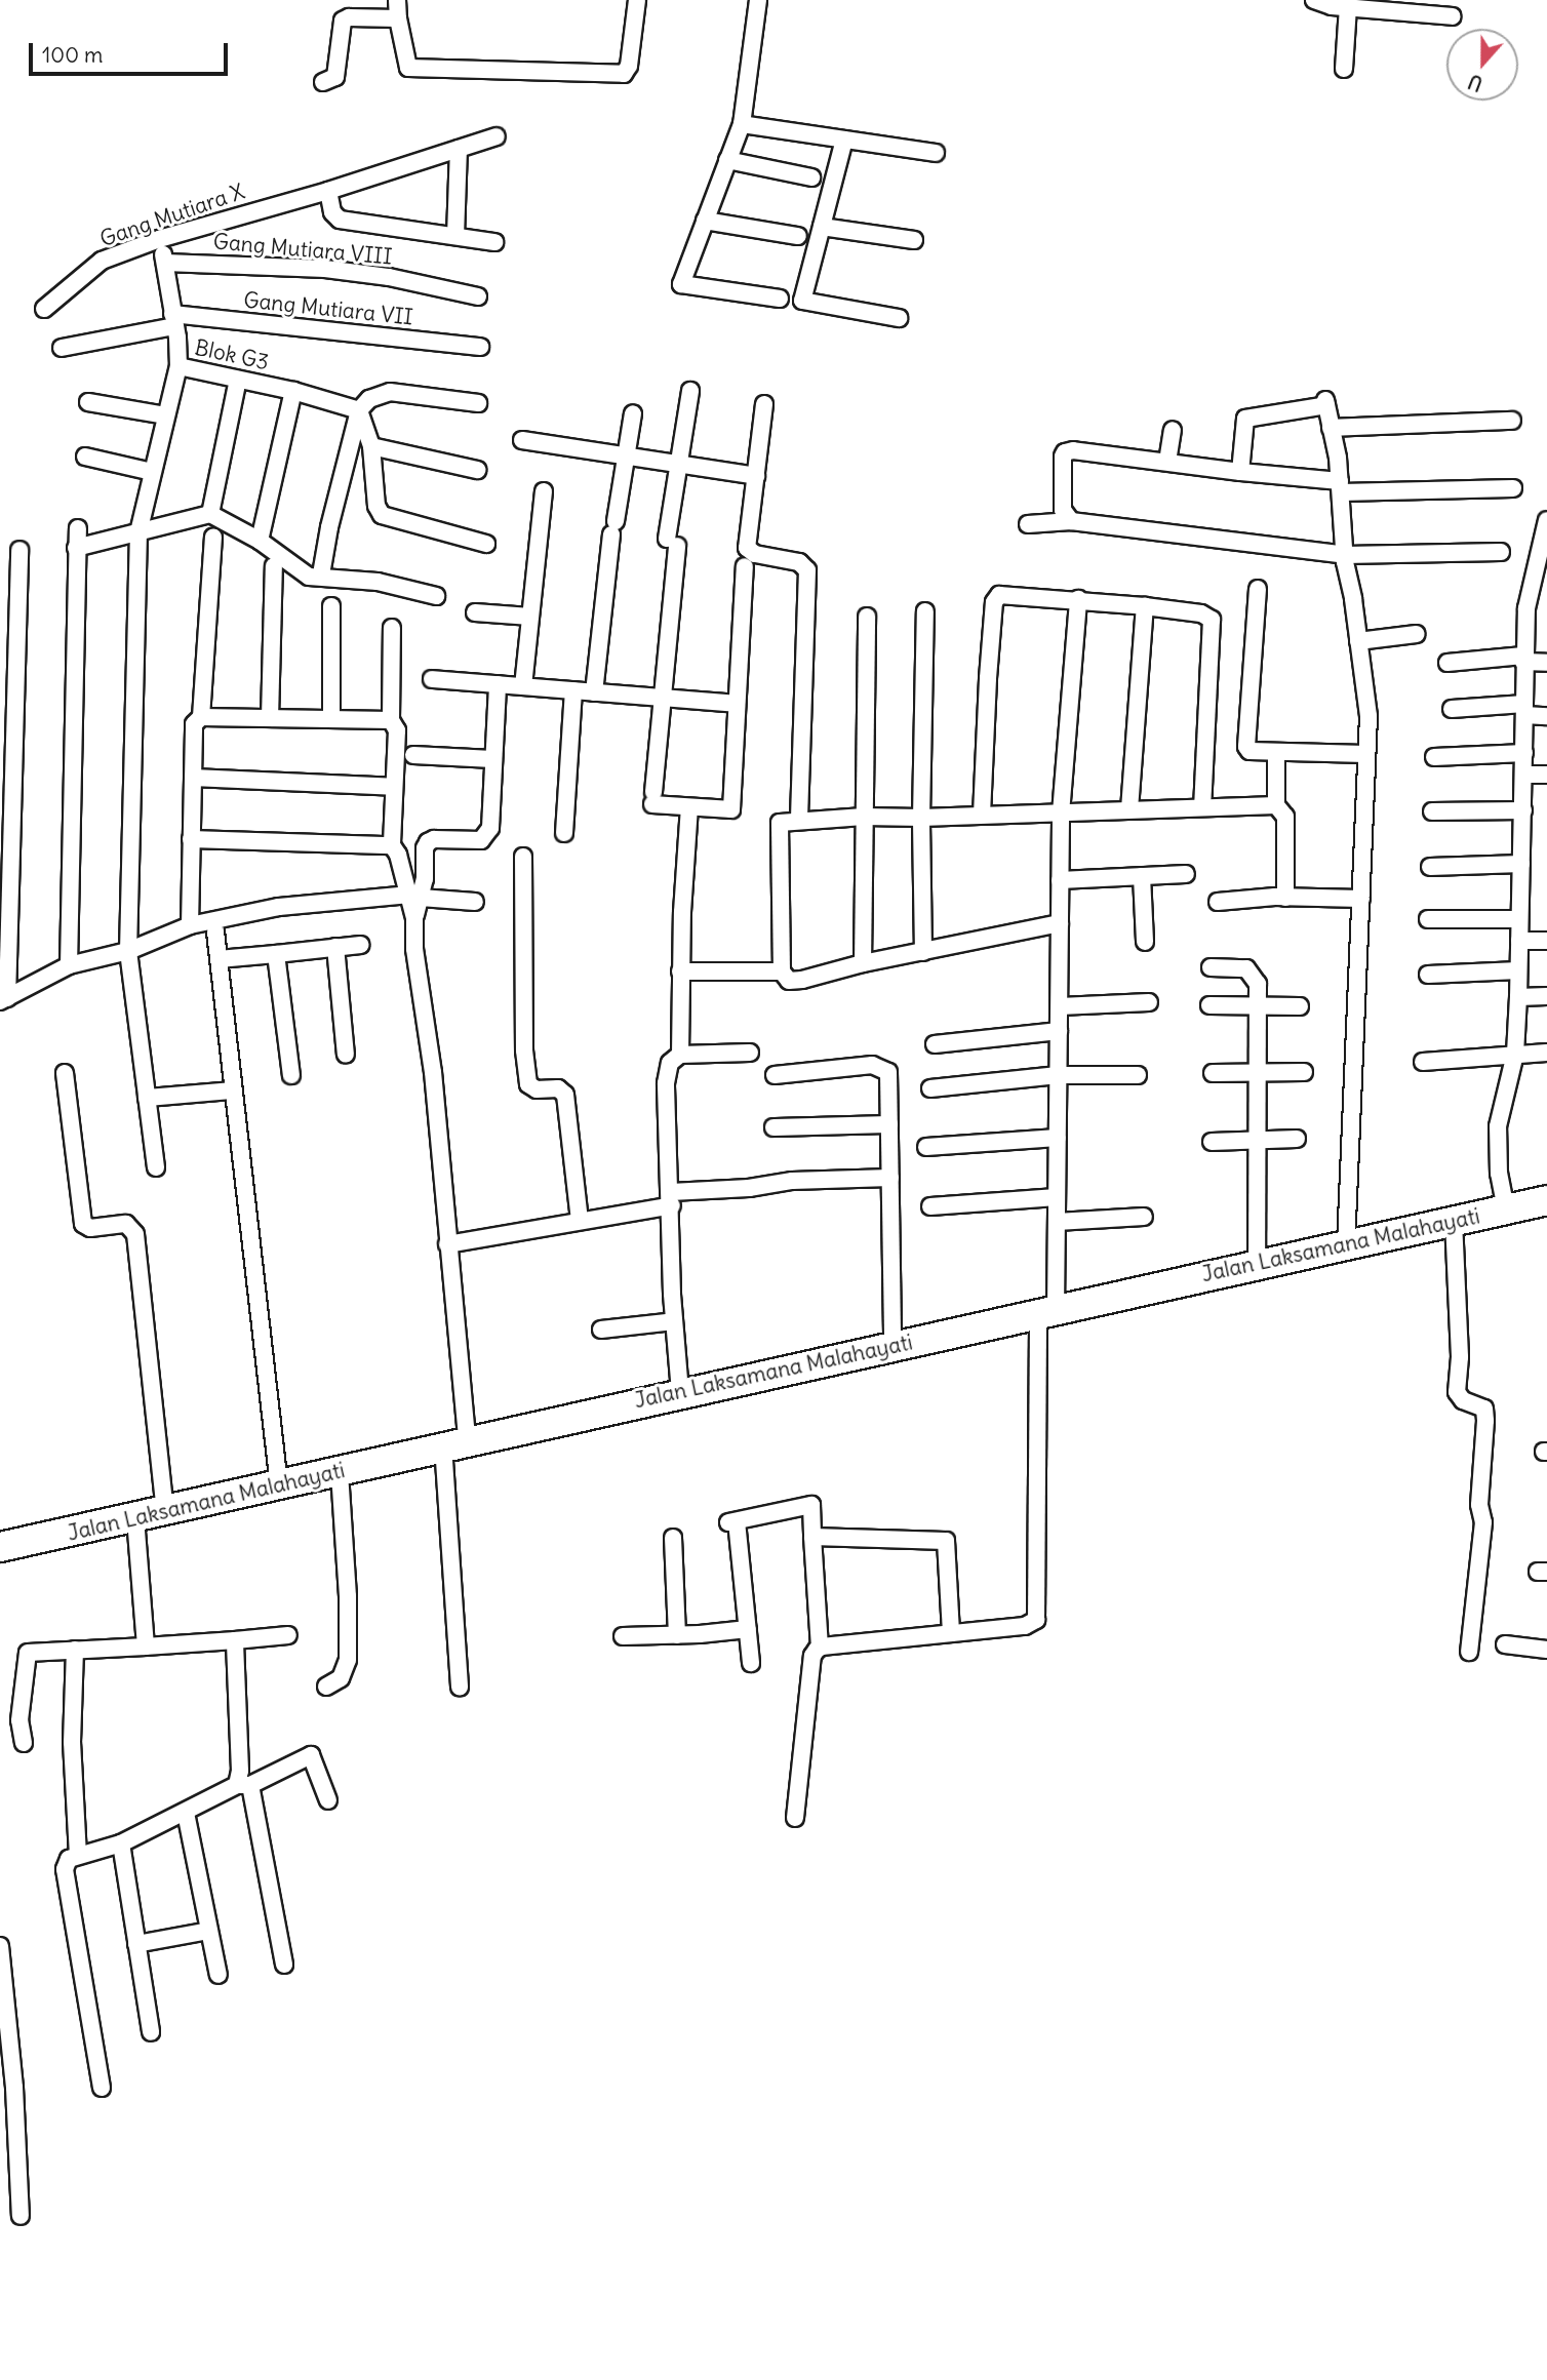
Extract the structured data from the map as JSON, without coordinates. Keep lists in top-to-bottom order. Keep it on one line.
{"streets":{"highway":["Jalan Laksamana Malahayati"],"street":["Gang Mutiara X","Gang Mutiara VIII","Gang Mutiara VII","Blok G3"]},"crossings":[["Gang Mutiara X","Blok G3"],["Gang Mutiara VIII","Blok G3"],["Gang Mutiara VII","Blok G3"]],"scale_bar":"100 m","north":"bottom"}
